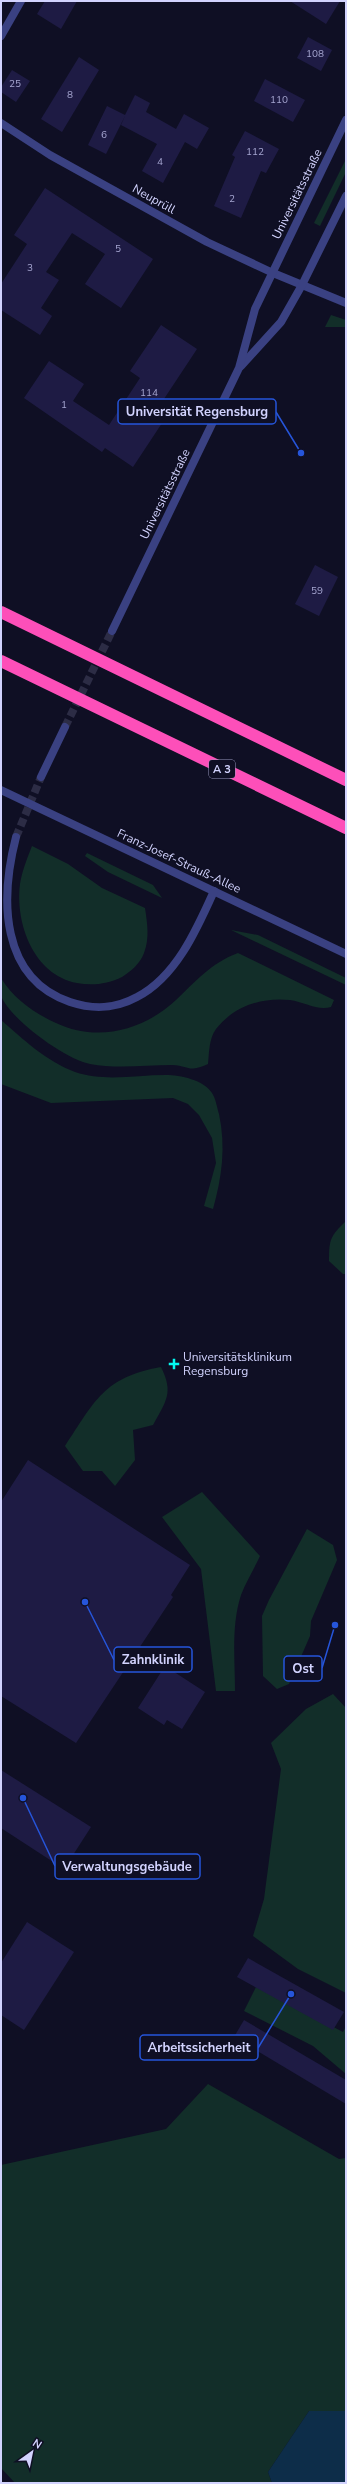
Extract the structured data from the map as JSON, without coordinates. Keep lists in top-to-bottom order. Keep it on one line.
{"streets":{"highway":["A 3"],"street":["Universitätsstraße","Neuprüll","Franz-Josef-Strauß-Allee"]},"crossings":[["Universitätsstraße","Neuprüll"]],"places":{"other":["Universität Regensburg","Zahnklinik","Ost","Verwaltungsgebäude","Arbeitssicherheit"],"health":["Universitätsklinikum Regensburg"]},"house_numbers":["108","25","8","110","6","112","4","2","5","3","114","1","59"],"north":"top right"}
